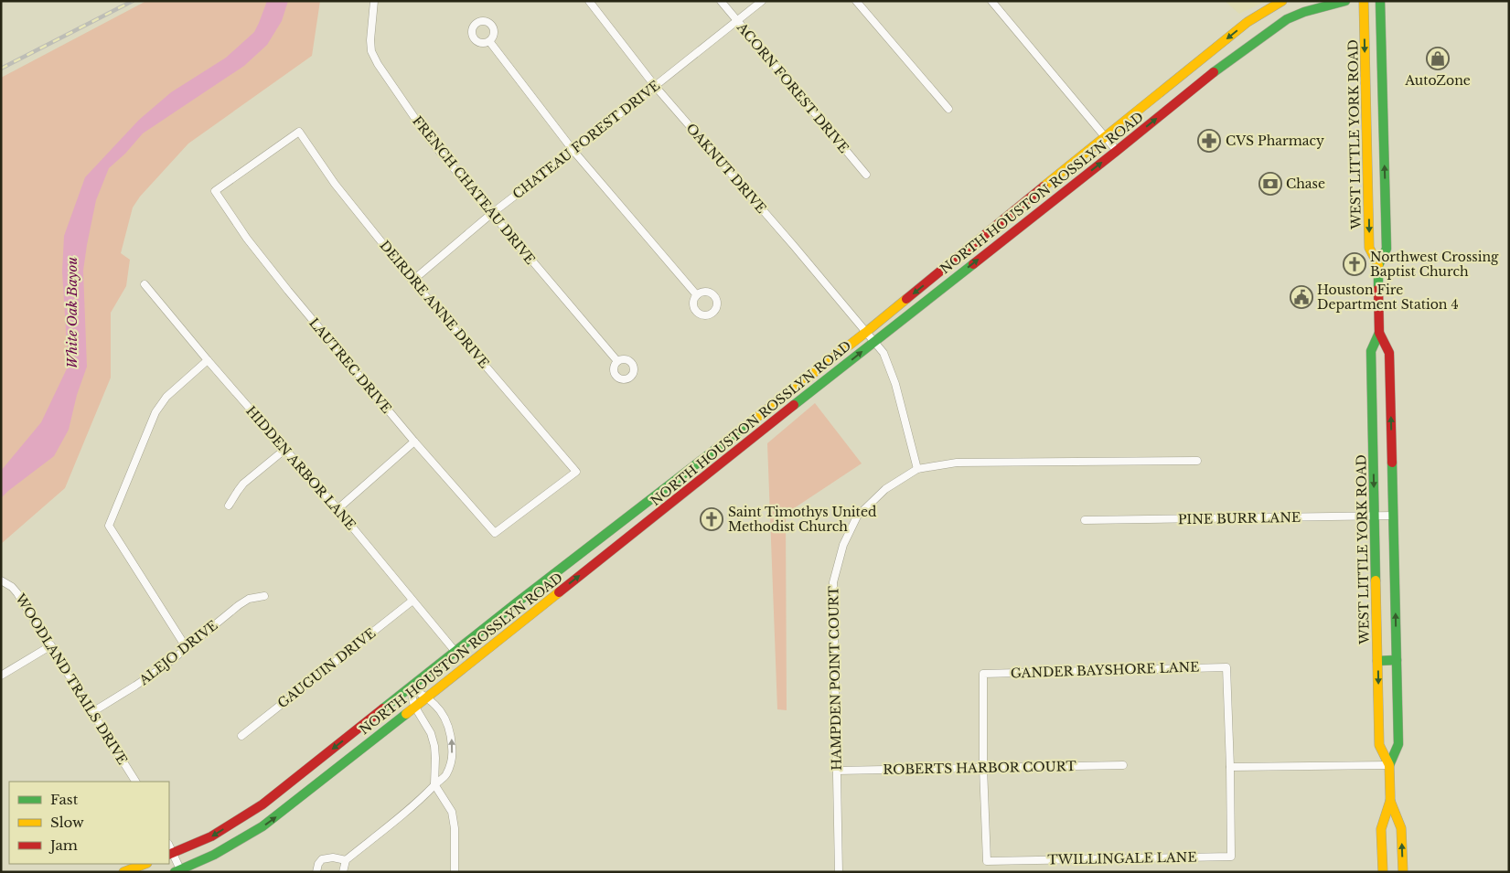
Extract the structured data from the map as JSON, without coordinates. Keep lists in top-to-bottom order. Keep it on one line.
{"streets":{"main road":["WEST LITTLE YORK ROAD","NORTH HOUSTON ROSSLYN ROAD"],"street":["ACORN FOREST DRIVE","CHATEAU FOREST DRIVE","OAKNUT DRIVE","FRENCH CHATEAU DRIVE","DEIRDRE ANNE DRIVE","LAUTREC DRIVE","HIDDEN ARBOR LANE","PINE BURR LANE","ALEJO DRIVE","GAUGUIN DRIVE","GANDER BAYSHORE LANE","HAMPDEN POINT COURT","WOODLAND TRAILS DRIVE","ROBERTS HARBOR COURT","TWILLINGALE LANE"]},"crossings":[["ACORN FOREST DRIVE","CHATEAU FOREST DRIVE"],["WEST LITTLE YORK ROAD","PINE BURR LANE"],["CHATEAU FOREST DRIVE","OAKNUT DRIVE"],["CHATEAU FOREST DRIVE","FRENCH CHATEAU DRIVE"],["CHATEAU FOREST DRIVE","DEIRDRE ANNE DRIVE"],["OAKNUT DRIVE","NORTH HOUSTON ROSSLYN ROAD"],["OAKNUT DRIVE","HAMPDEN POINT COURT"],["NORTH HOUSTON ROSSLYN ROAD","HIDDEN ARBOR LANE"],["DEIRDRE ANNE DRIVE","LAUTREC DRIVE"],["HIDDEN ARBOR LANE","GAUGUIN DRIVE"],["ALEJO DRIVE","WOODLAND TRAILS DRIVE"],["GANDER BAYSHORE LANE","ROBERTS HARBOR COURT"],["GANDER BAYSHORE LANE","TWILLINGALE LANE"],["HAMPDEN POINT COURT","ROBERTS HARBOR COURT"],["ROBERTS HARBOR COURT","TWILLINGALE LANE"]],"water":["White Oak Bayou"],"places":{"shop":["AutoZone"],"pharmacy":["CVS Pharmacy"],"bank":["Chase"],"church":["Northwest Crossing Baptist Church","Saint Timothys United Methodist Church"],"public building":["Houston Fire Department Station 4"]},"legend":["Fast","Slow","Jam"]}
